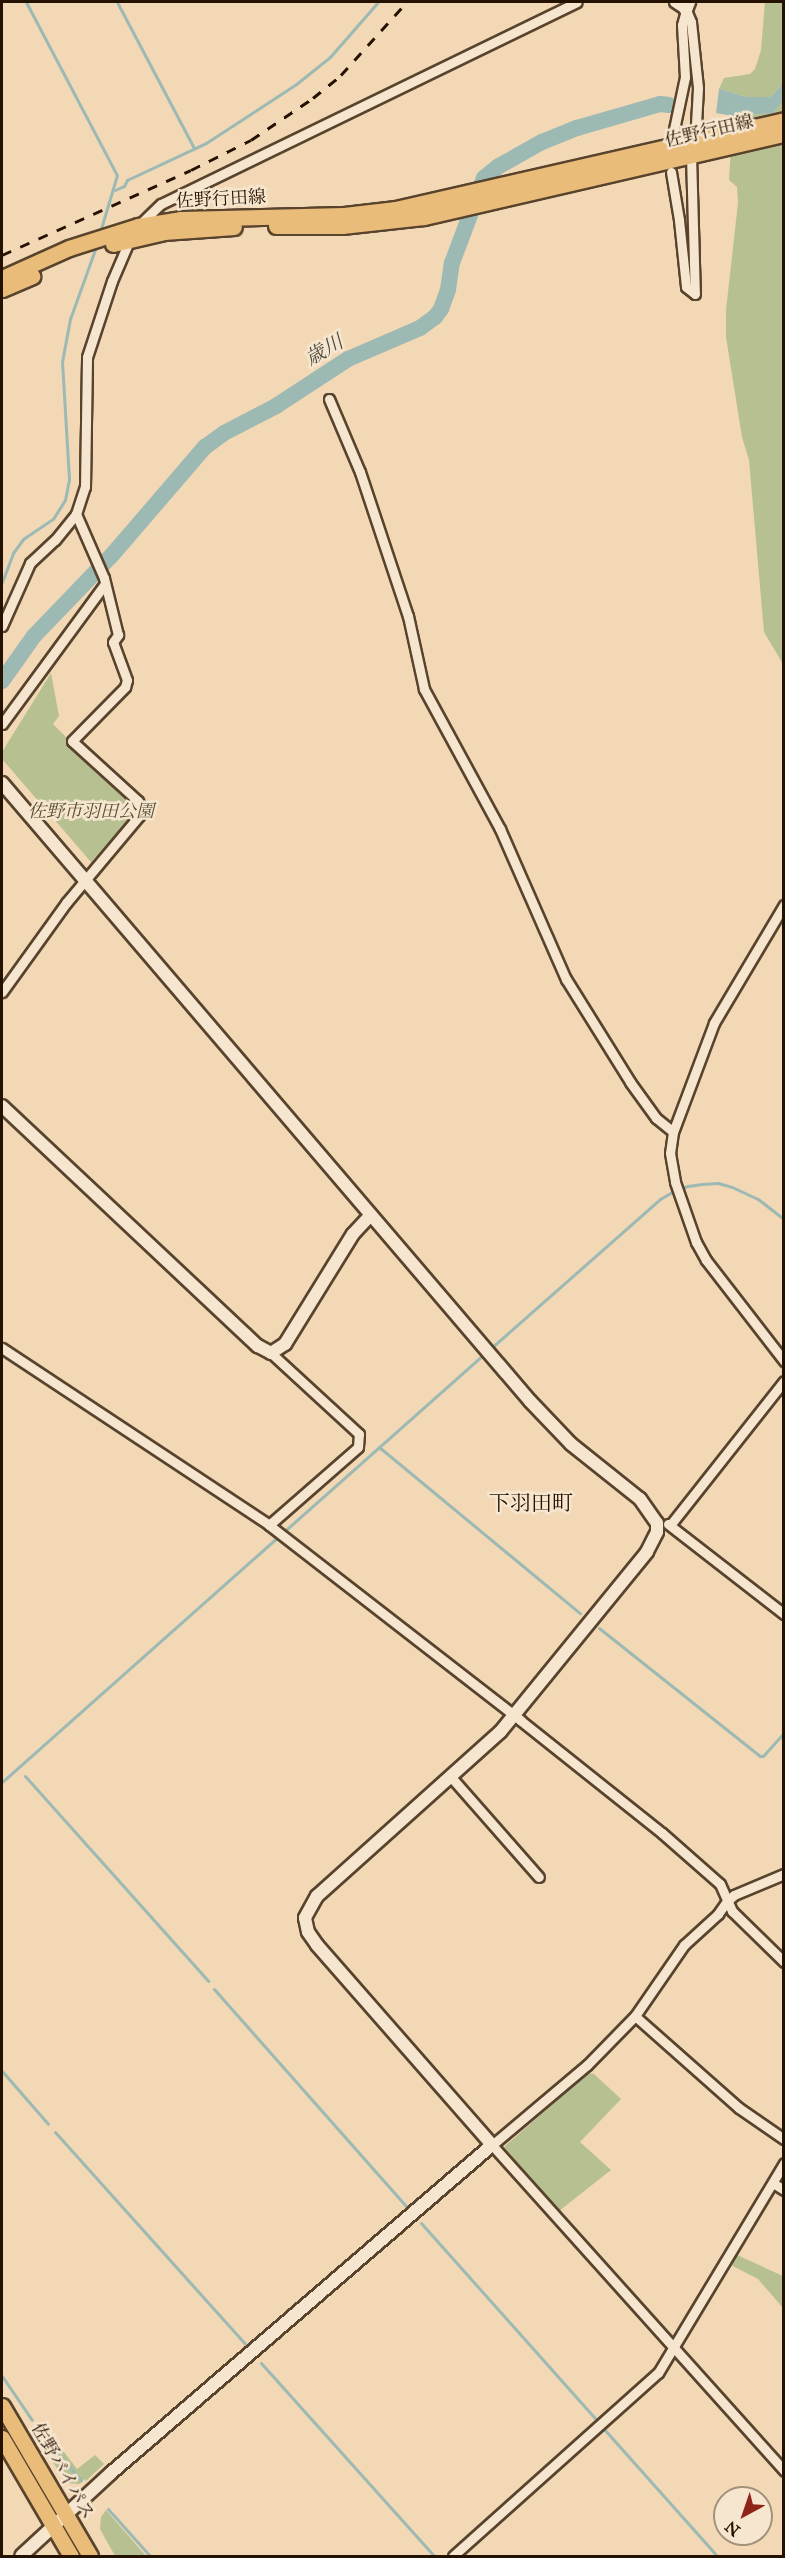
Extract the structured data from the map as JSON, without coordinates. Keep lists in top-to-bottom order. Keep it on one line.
{"streets":{"main road":["佐野行田線","佐野バイパス"]},"districts":["下羽田町"],"water":["歳川"],"parks":["佐野市羽田公園"],"north":"bottom left"}
